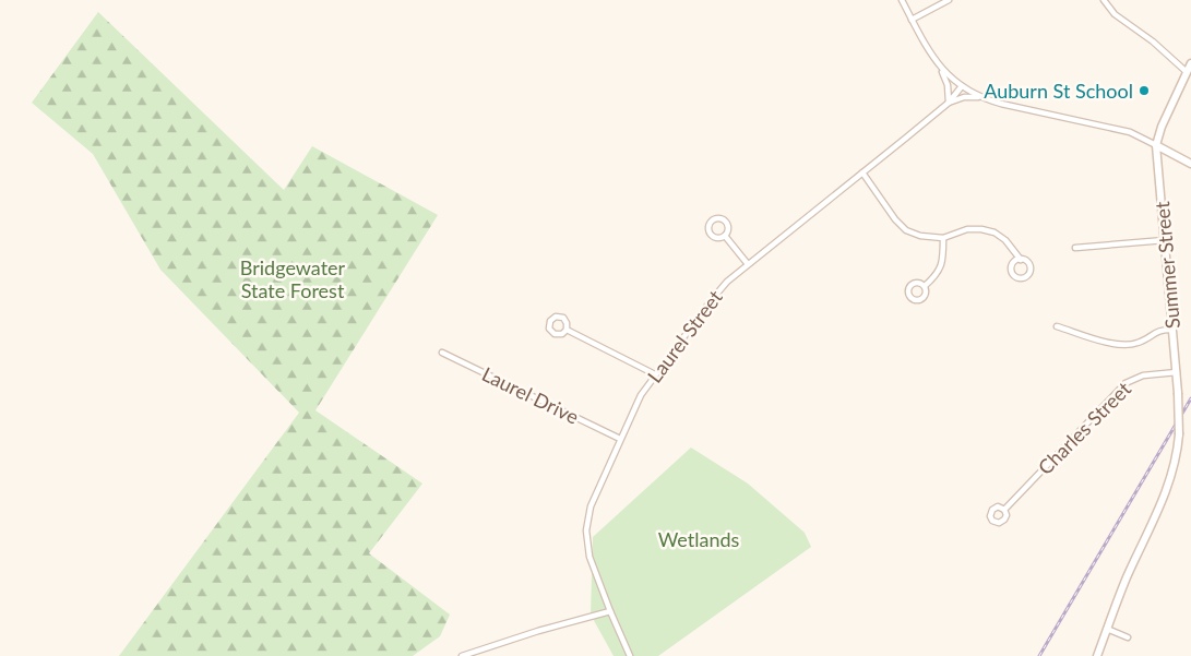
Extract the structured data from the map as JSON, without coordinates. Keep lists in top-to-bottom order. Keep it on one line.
{"streets":{"main road":["Summer Street"],"street":["Laurel Street","Laurel Drive","Charles Street"]},"crossings":[["Summer Street","Charles Street"],["Laurel Street","Laurel Drive"]],"parks":["Bridgewater State Forest","Wetlands"],"places":["Auburn St School"]}
